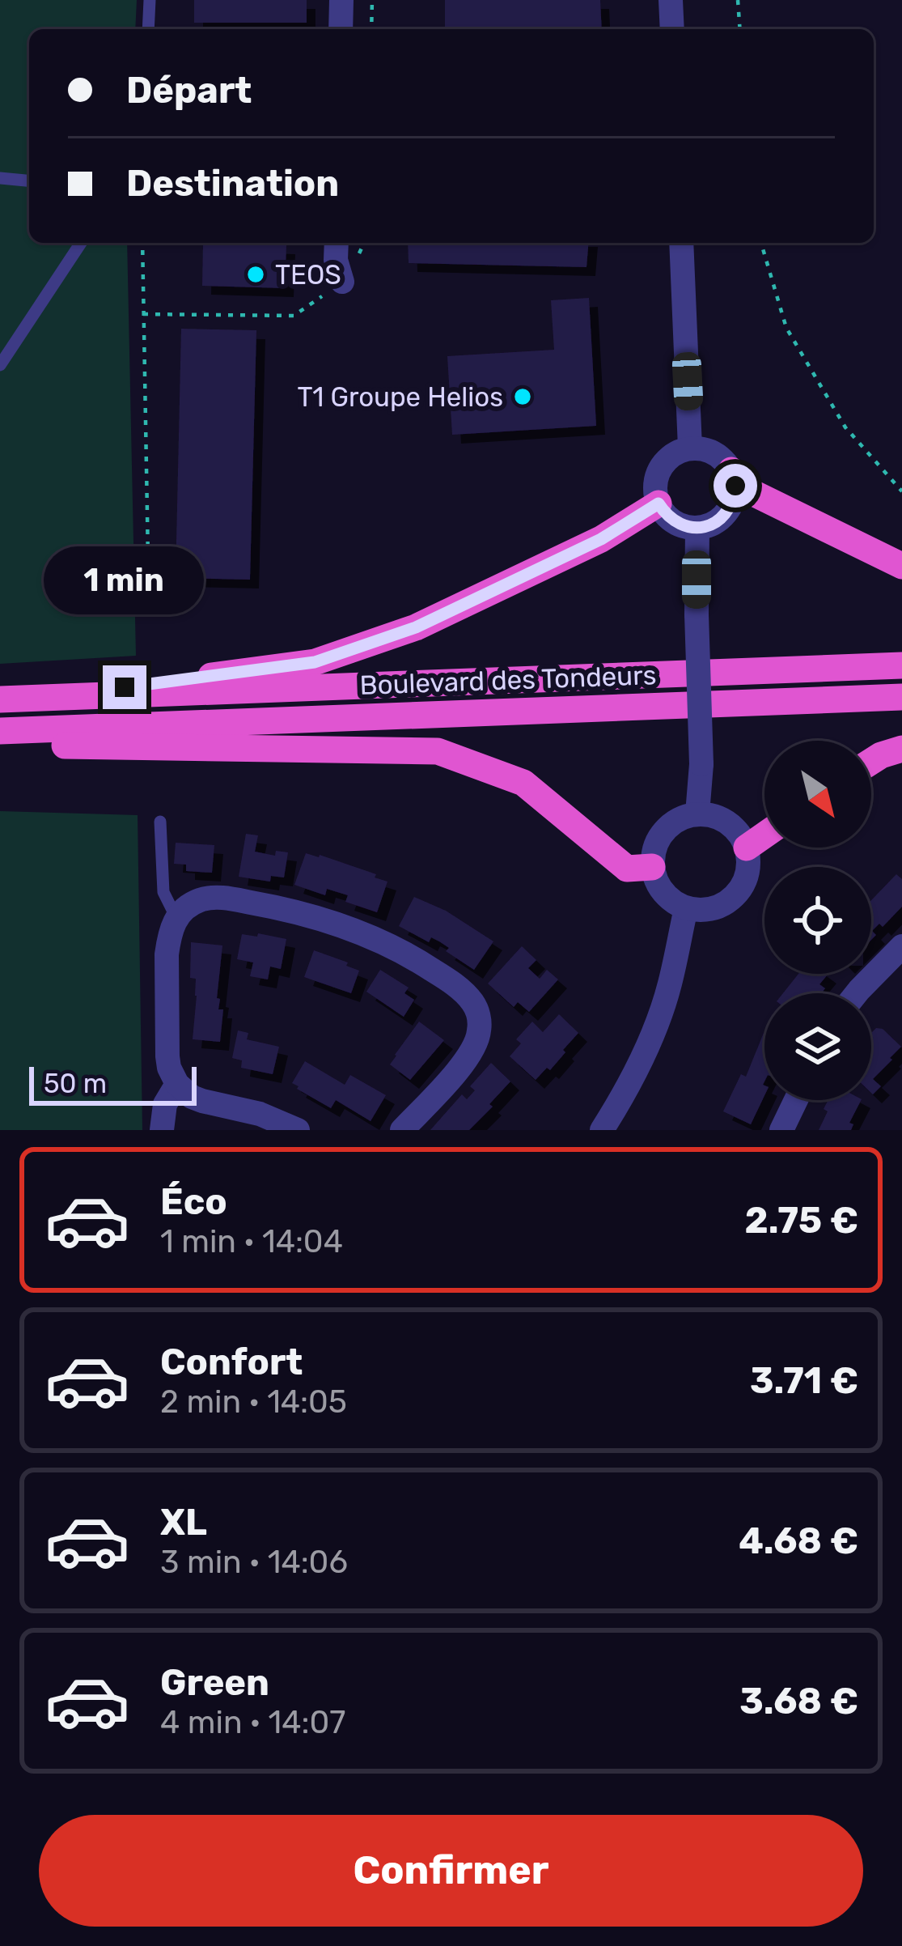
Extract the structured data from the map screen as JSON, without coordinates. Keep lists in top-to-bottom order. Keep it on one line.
{"streets":{"highway":["Boulevard des Tondeurs"]},"places":["TEOS","T1 Groupe Helios"],"scale_bar":"50 m","north":"bottom right","page":{"banner":["Départ","Destination"],"bubble":"1 min","scale":"50 m","list":[{"name":"Éco","note":"1 min · 14:04","value":"2.75 €"},{"name":"Confort","note":"2 min · 14:05","value":"3.71 €"},{"name":"XL","note":"3 min · 14:06","value":"4.68 €"},{"name":"Green","note":"4 min · 14:07","value":"3.68 €"}],"buttons":"Confirmer"}}
